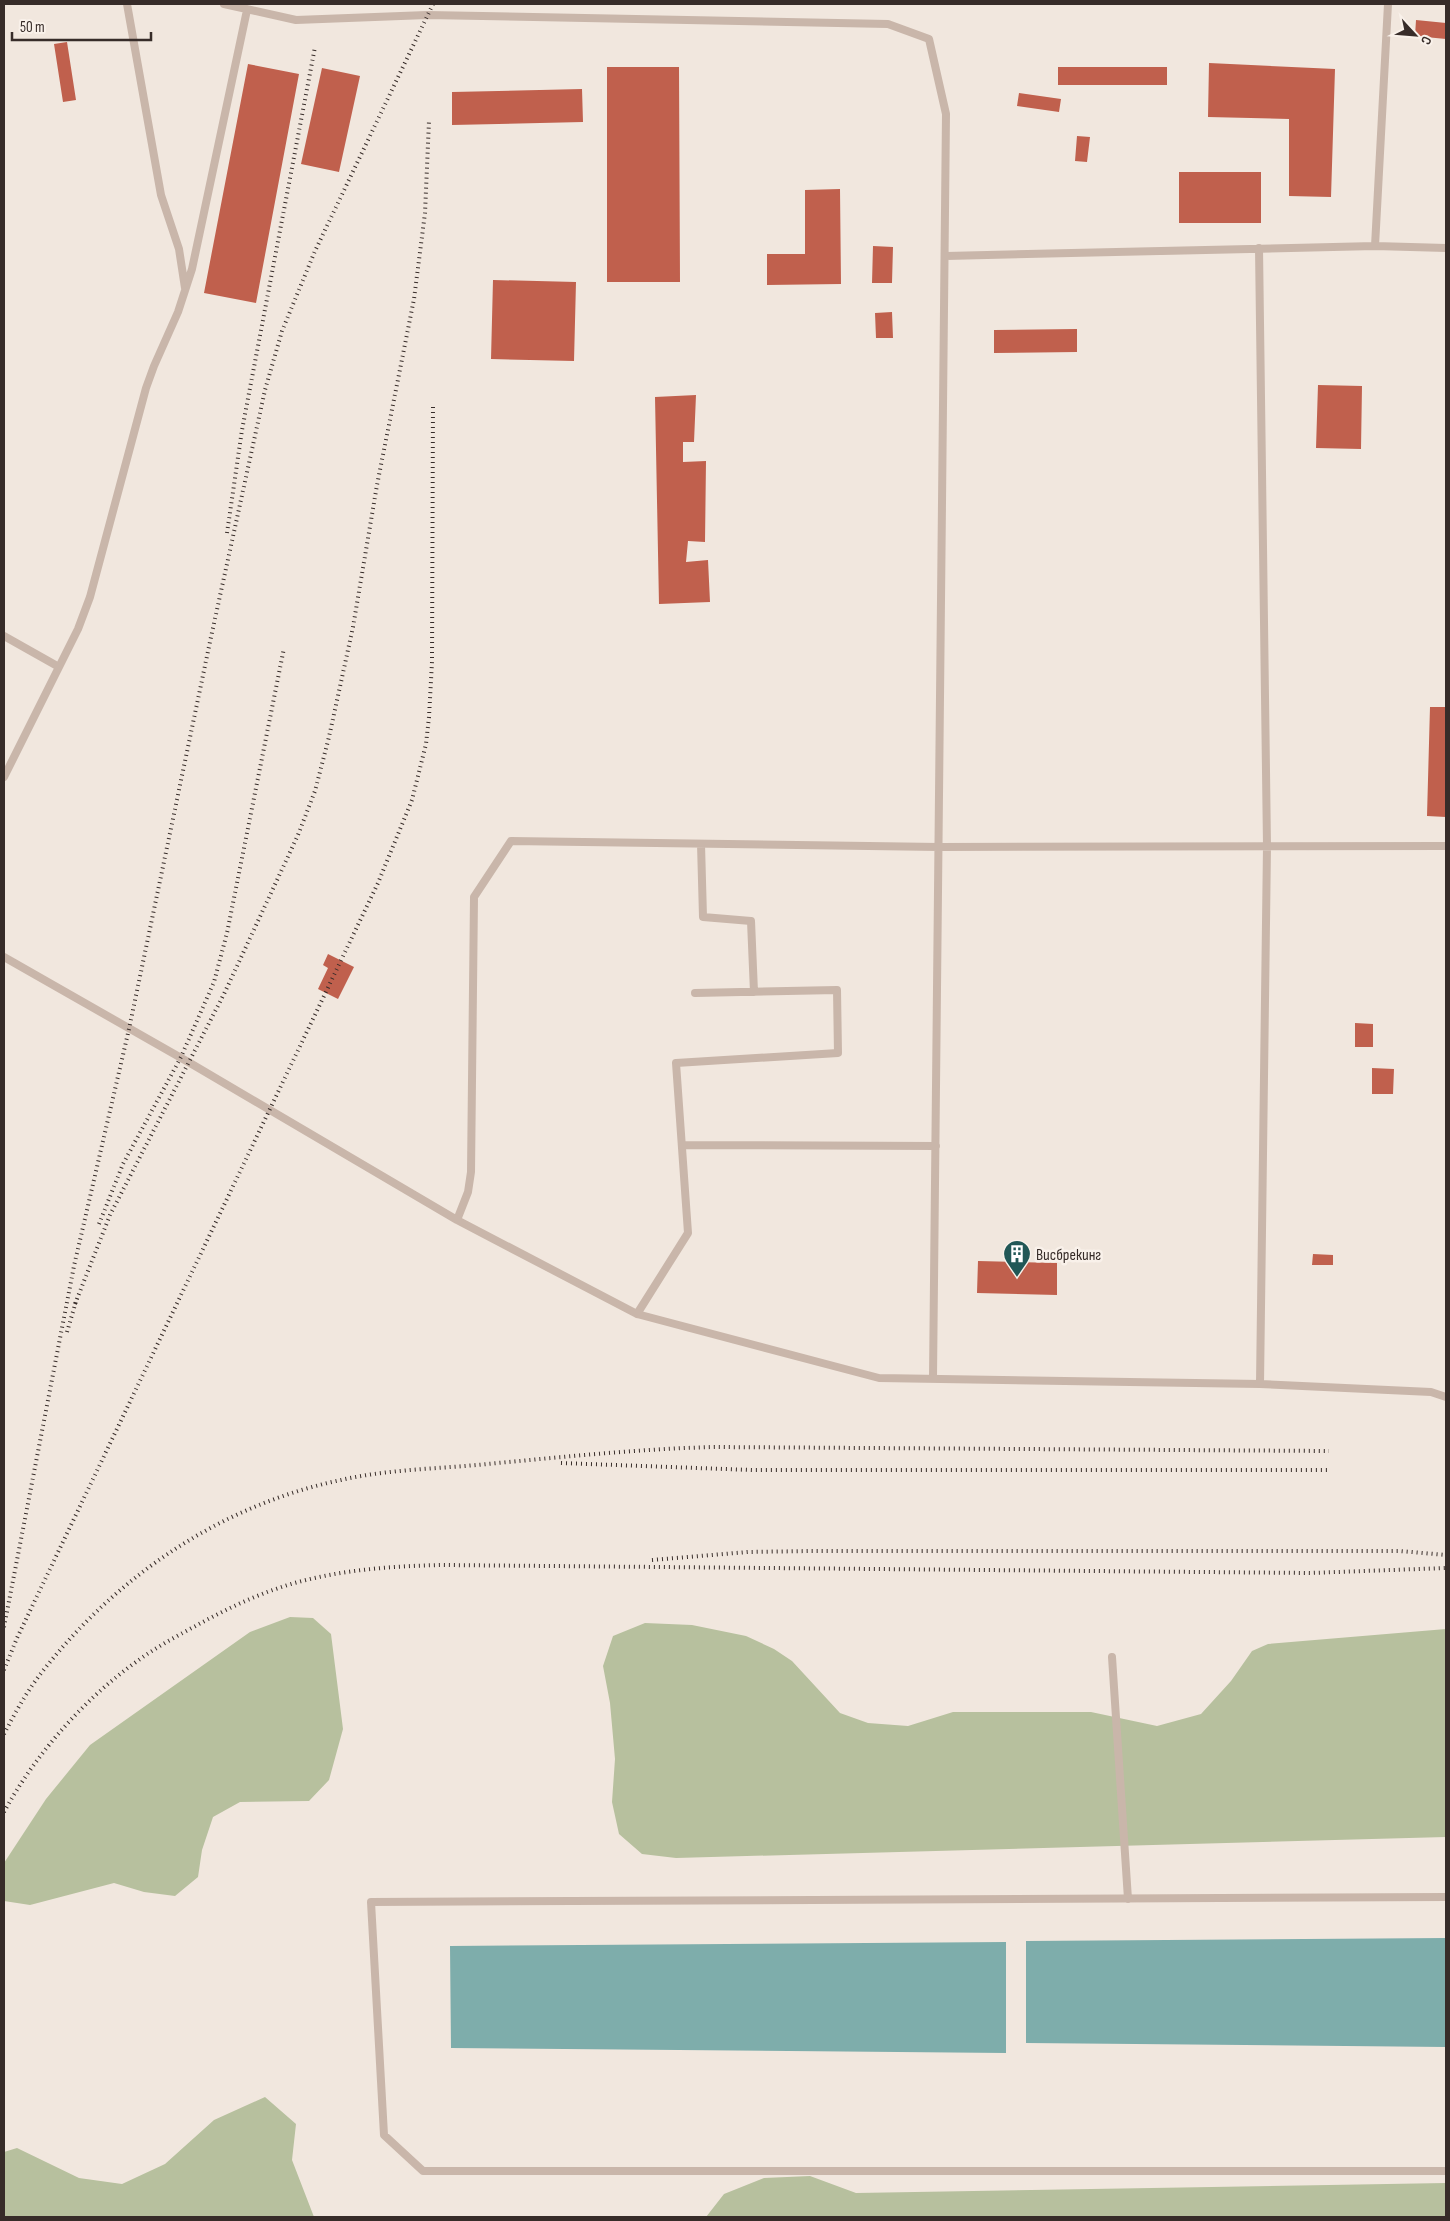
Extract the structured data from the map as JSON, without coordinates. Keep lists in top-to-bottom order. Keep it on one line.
{"places":{"building":["Висбрекинг"]},"scale_bar":"50 m","north":"bottom right"}
